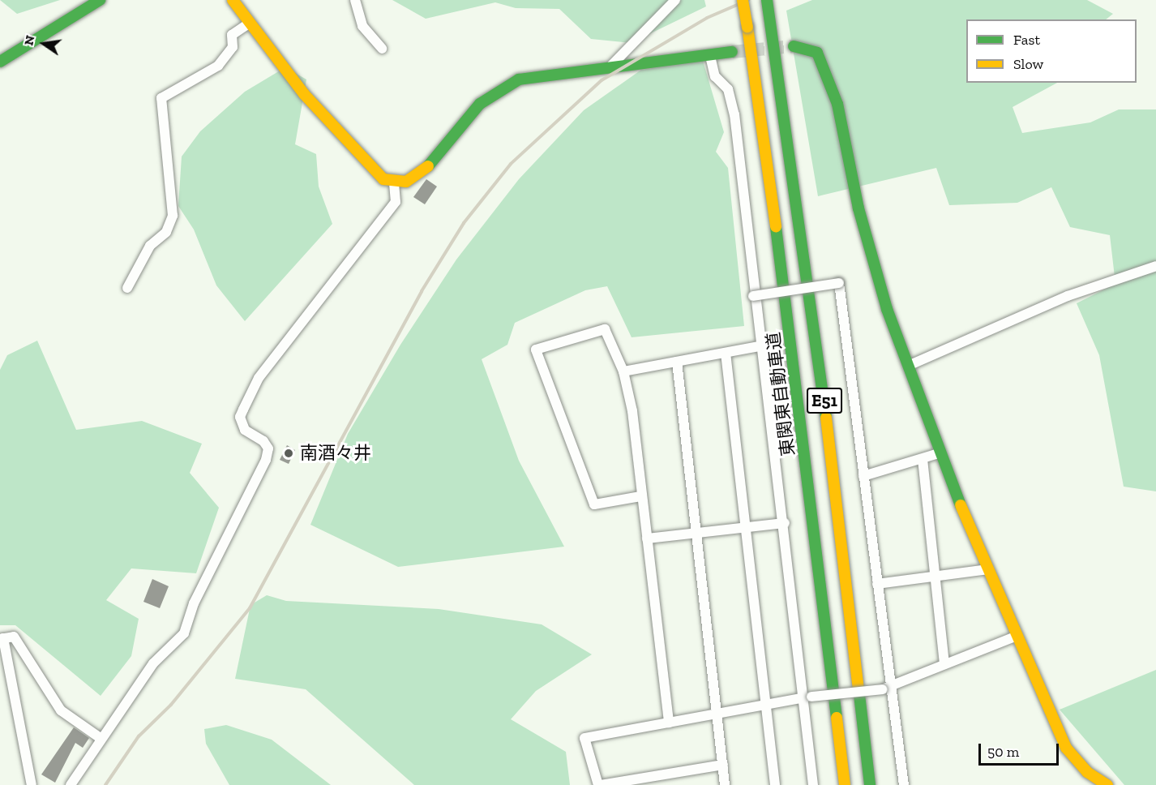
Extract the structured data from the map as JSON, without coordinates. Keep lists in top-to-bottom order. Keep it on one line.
{"streets":{"main road":["東関東自動車道","E51"]},"places":["南酒々井"],"legend":["Fast","Slow"],"scale_bar":"50 m","north":"left"}
